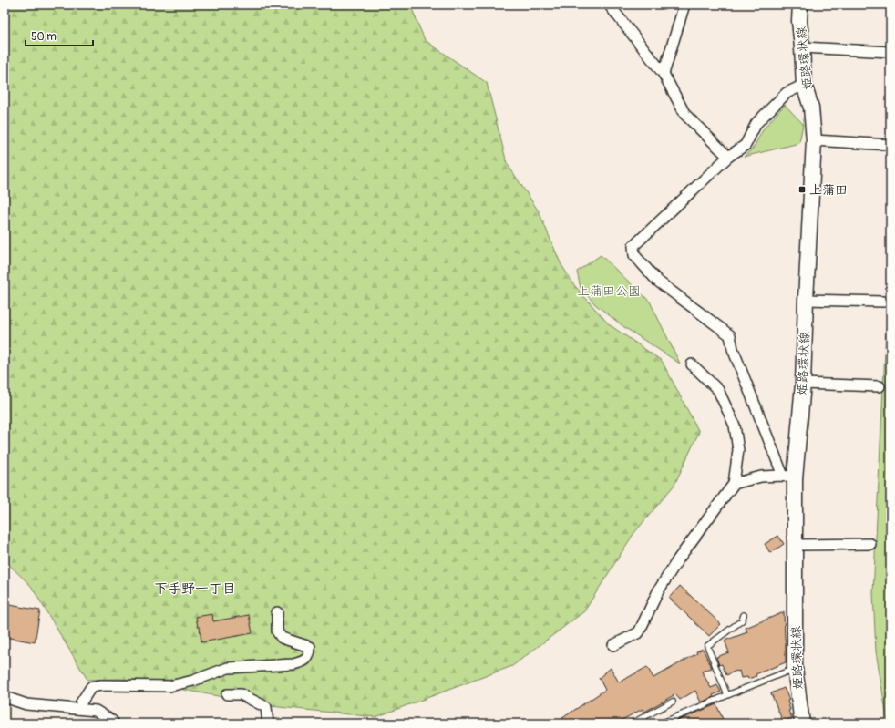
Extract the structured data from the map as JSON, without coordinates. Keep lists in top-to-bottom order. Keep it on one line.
{"streets":{"main road":["姫路環状線"]},"districts":["下手野一丁目"],"parks":["上蒲田公園"],"places":{"transit":["上蒲田"]},"scale_bar":"50 m"}
